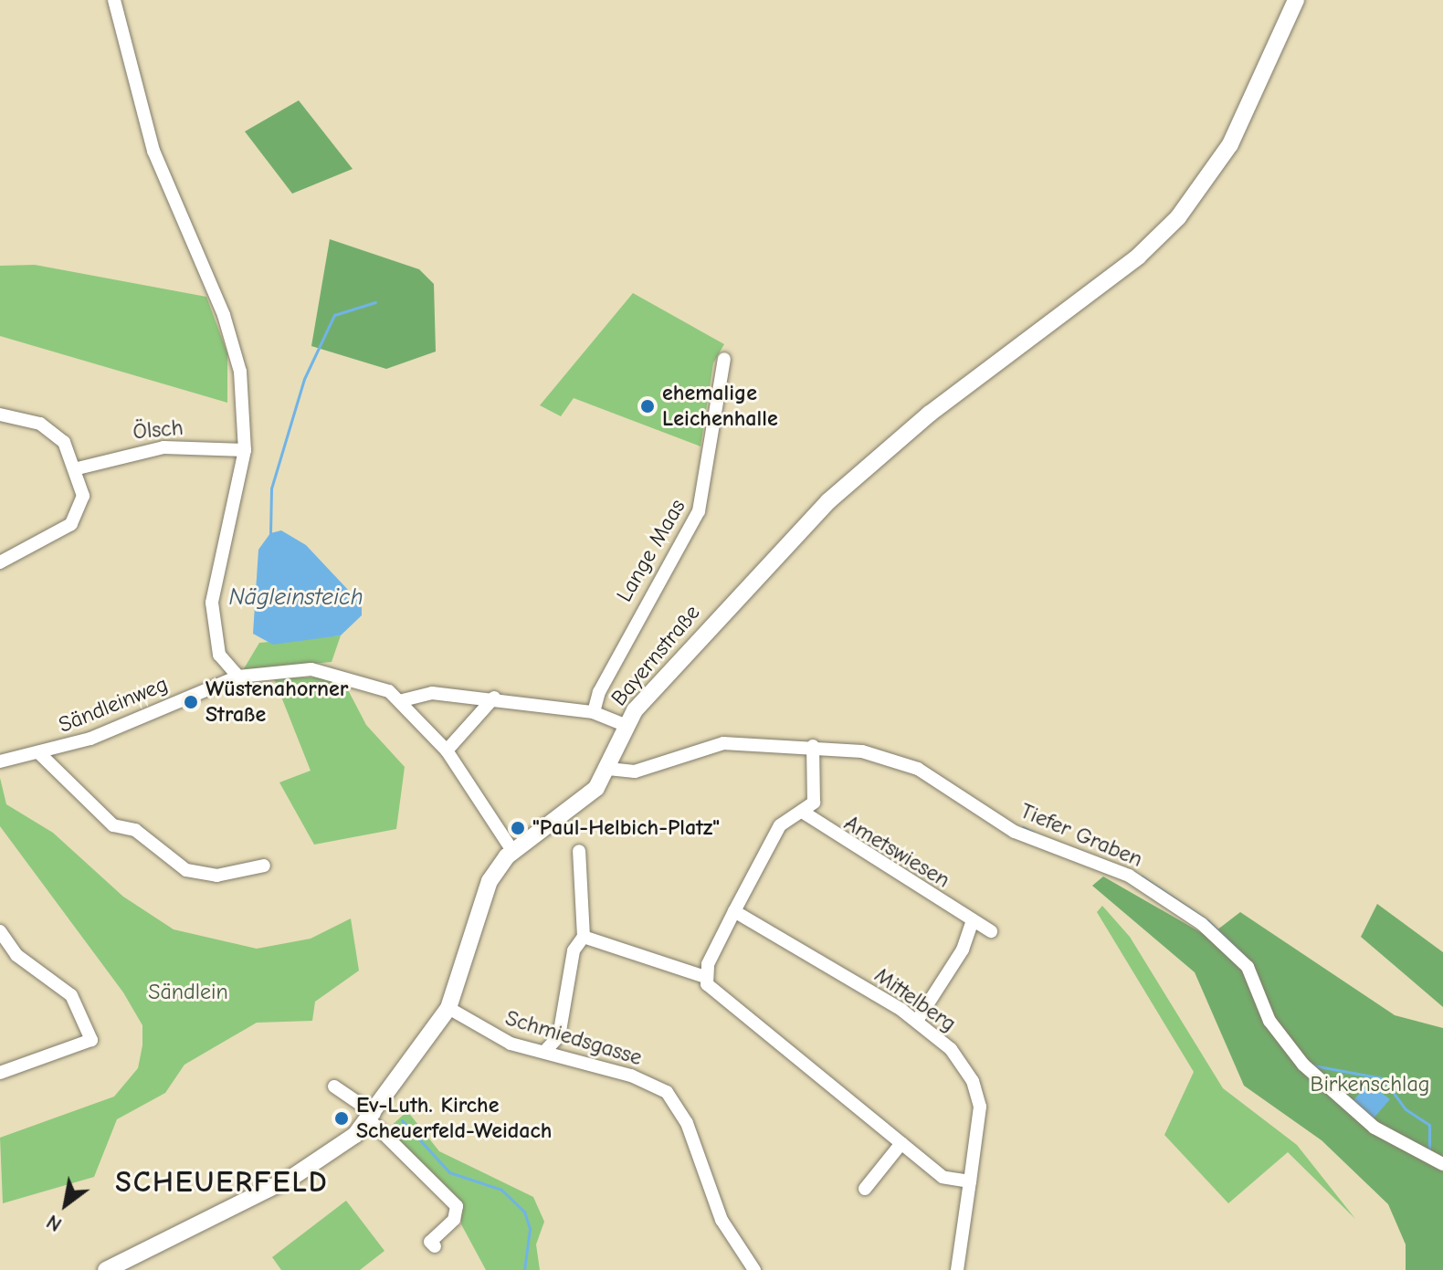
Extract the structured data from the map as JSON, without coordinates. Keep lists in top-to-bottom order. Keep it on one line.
{"streets":{"street":["Ölsch","Lange Maas","Bayernstraße","Sändleinweg","Tiefer Graben","Ametswiesen","Mittelberg","Schmiedsgasse"]},"crossings":[["Bayernstraße","Tiefer Graben"],["Bayernstraße","Schmiedsgasse"]],"districts":["SCHEUERFELD"],"water":["Nägleinsteich"],"parks":["Sändlein","Birkenschlag"],"places":["ehemalige Leichenhalle","Wüstenahorner Straße","\"Paul-Helbich-Platz\"","Ev-Luth. Kirche Scheuerfeld-Weidach"],"north":"bottom left"}
